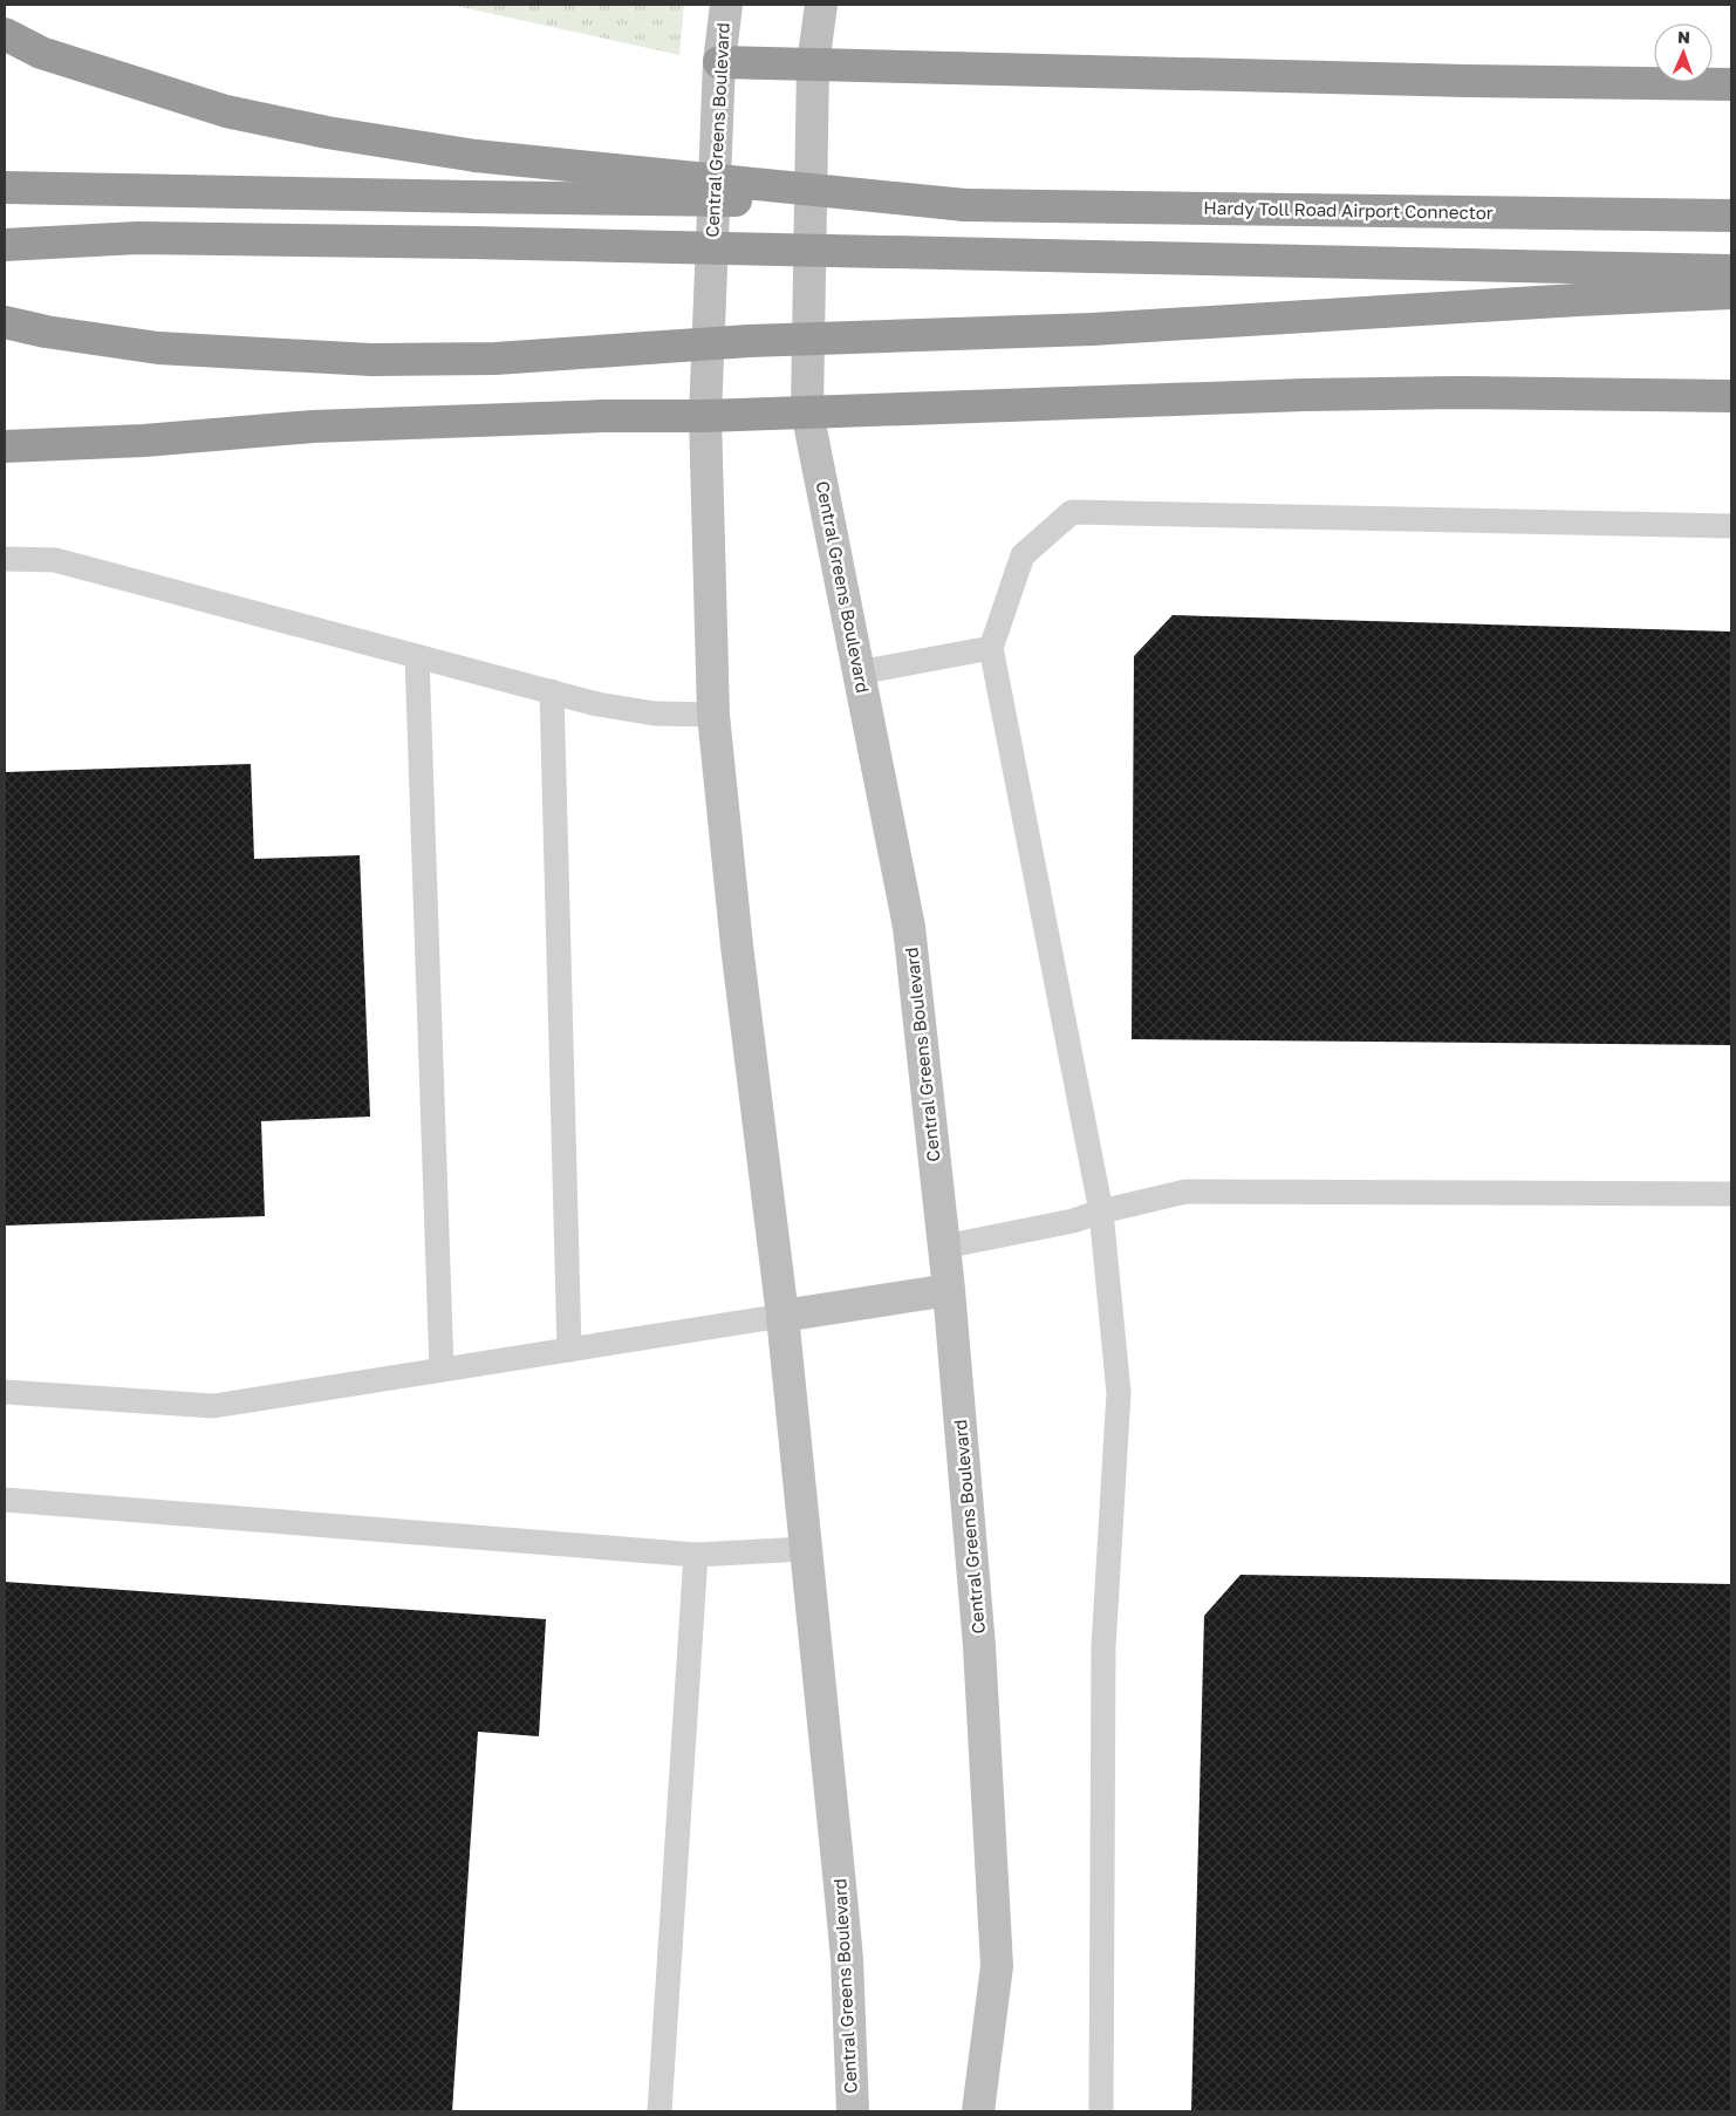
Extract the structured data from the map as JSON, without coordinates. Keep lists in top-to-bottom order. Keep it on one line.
{"streets":{"highway":["Hardy Toll Road Airport Connector"],"street":["Central Greens Boulevard"]},"north":"top"}
